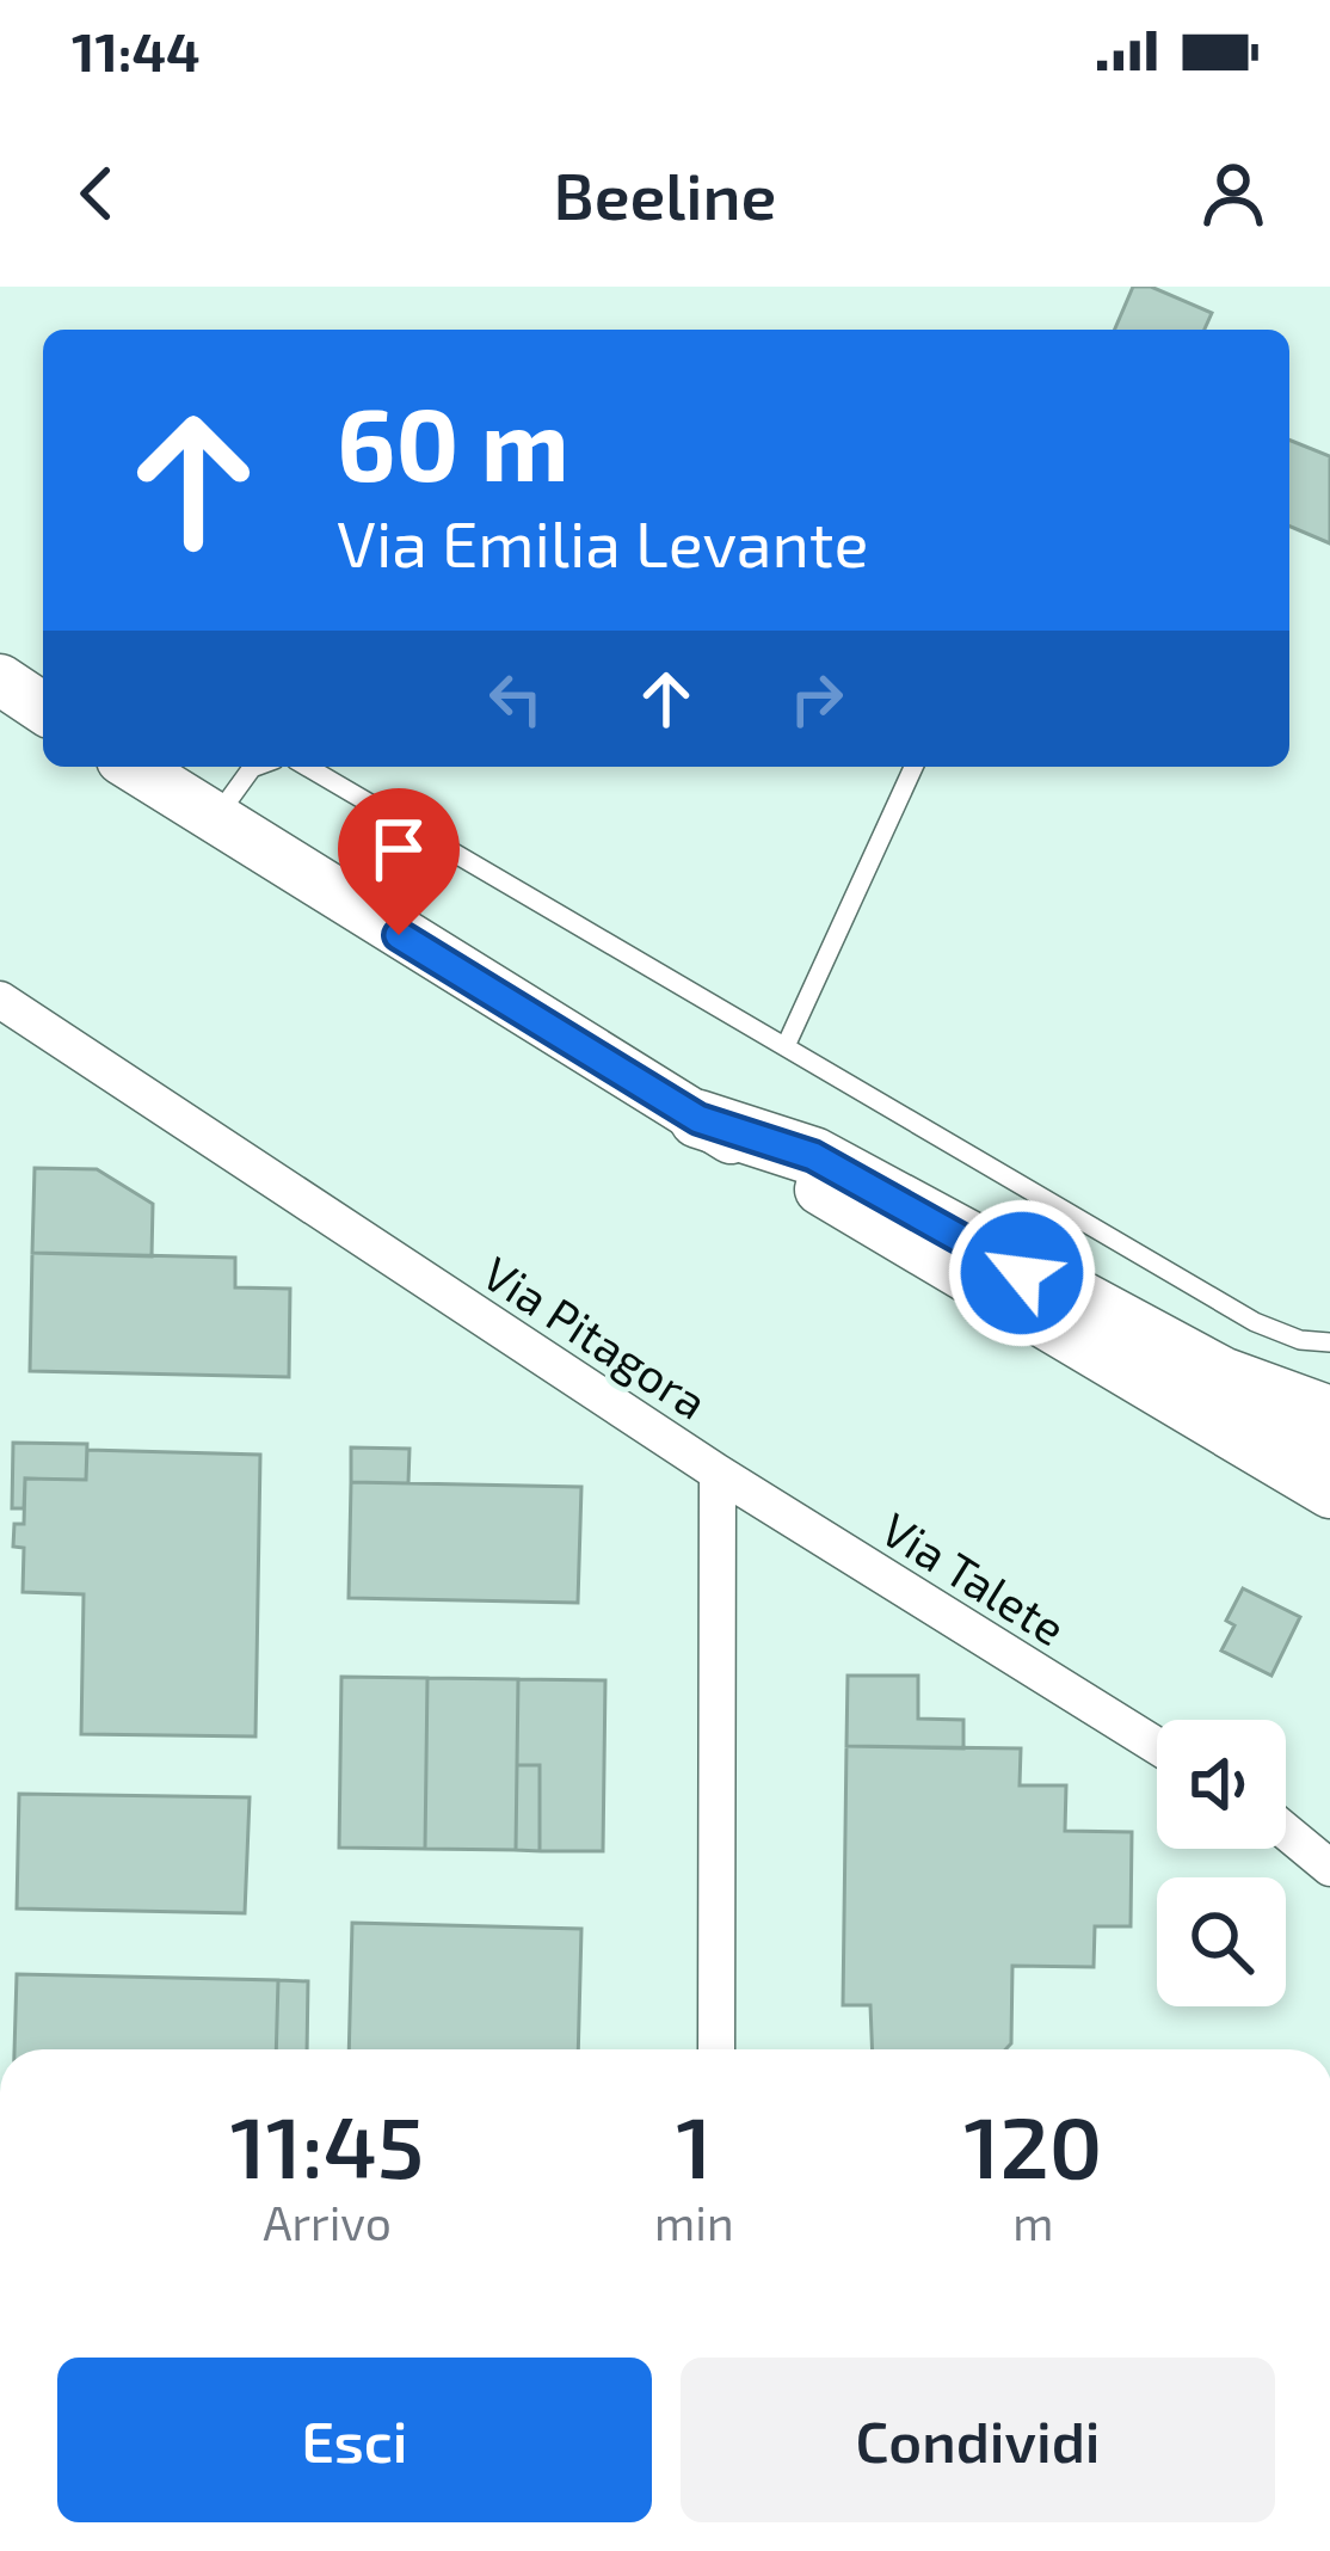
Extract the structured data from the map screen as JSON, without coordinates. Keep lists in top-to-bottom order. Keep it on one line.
{"streets":{"street":["Via Pitagora","Via Talete"]},"crossings":[["Via Pitagora","Via Talete"]],"page":{"status":"11:44","header":"Beeline","turn":["60 m","Via Emilia Levante"],"eta":["11:45","Arrivo","1","min","120","m"],"buttons":["Esci","Condividi"]}}
